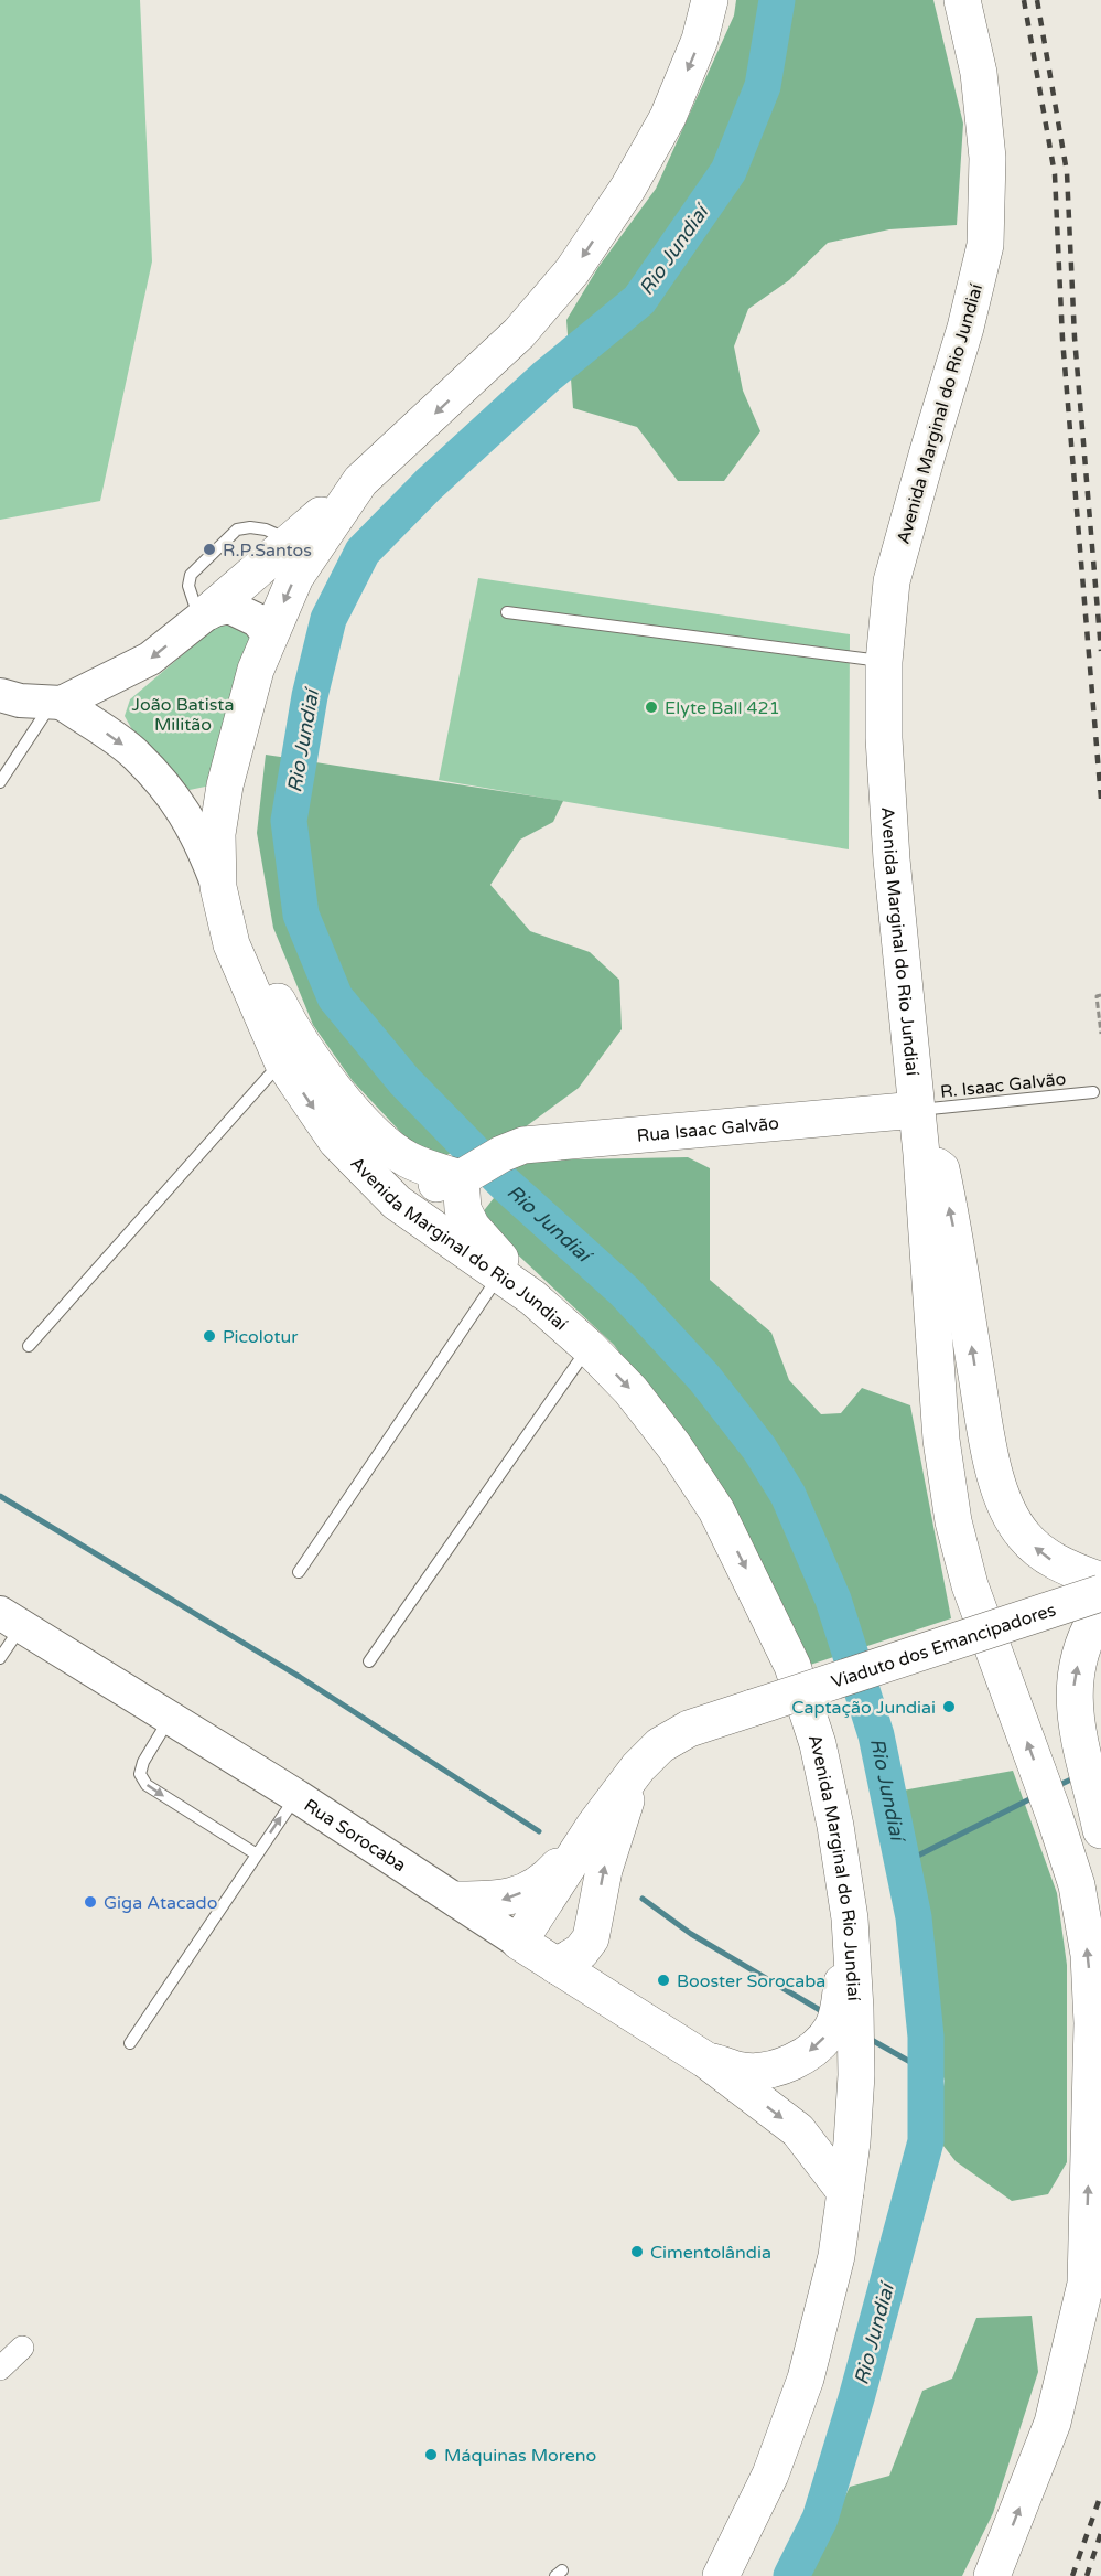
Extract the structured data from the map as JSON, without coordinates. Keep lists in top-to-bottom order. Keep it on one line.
{"streets":{"main road":["Avenida Marginal do Rio Jundiaí","Rua Isaac Galvão","Viaduto dos Emancipadores","Rua Sorocaba"],"lane":["R. Isaac Galvão"]},"crossings":[["Avenida Marginal do Rio Jundiaí","R. Isaac Galvão"],["Avenida Marginal do Rio Jundiaí","Rua Isaac Galvão"],["R. Isaac Galvão","Rua Isaac Galvão"]],"water":["Rio Jundiaí"],"parks":["João Batista Militão"],"places":["R.P.Santos","Elyte Ball 421","Picolotur","Captação Jundiai","Giga Atacado","Booster Sorocaba","Cimentolândia","Máquinas Moreno"]}
